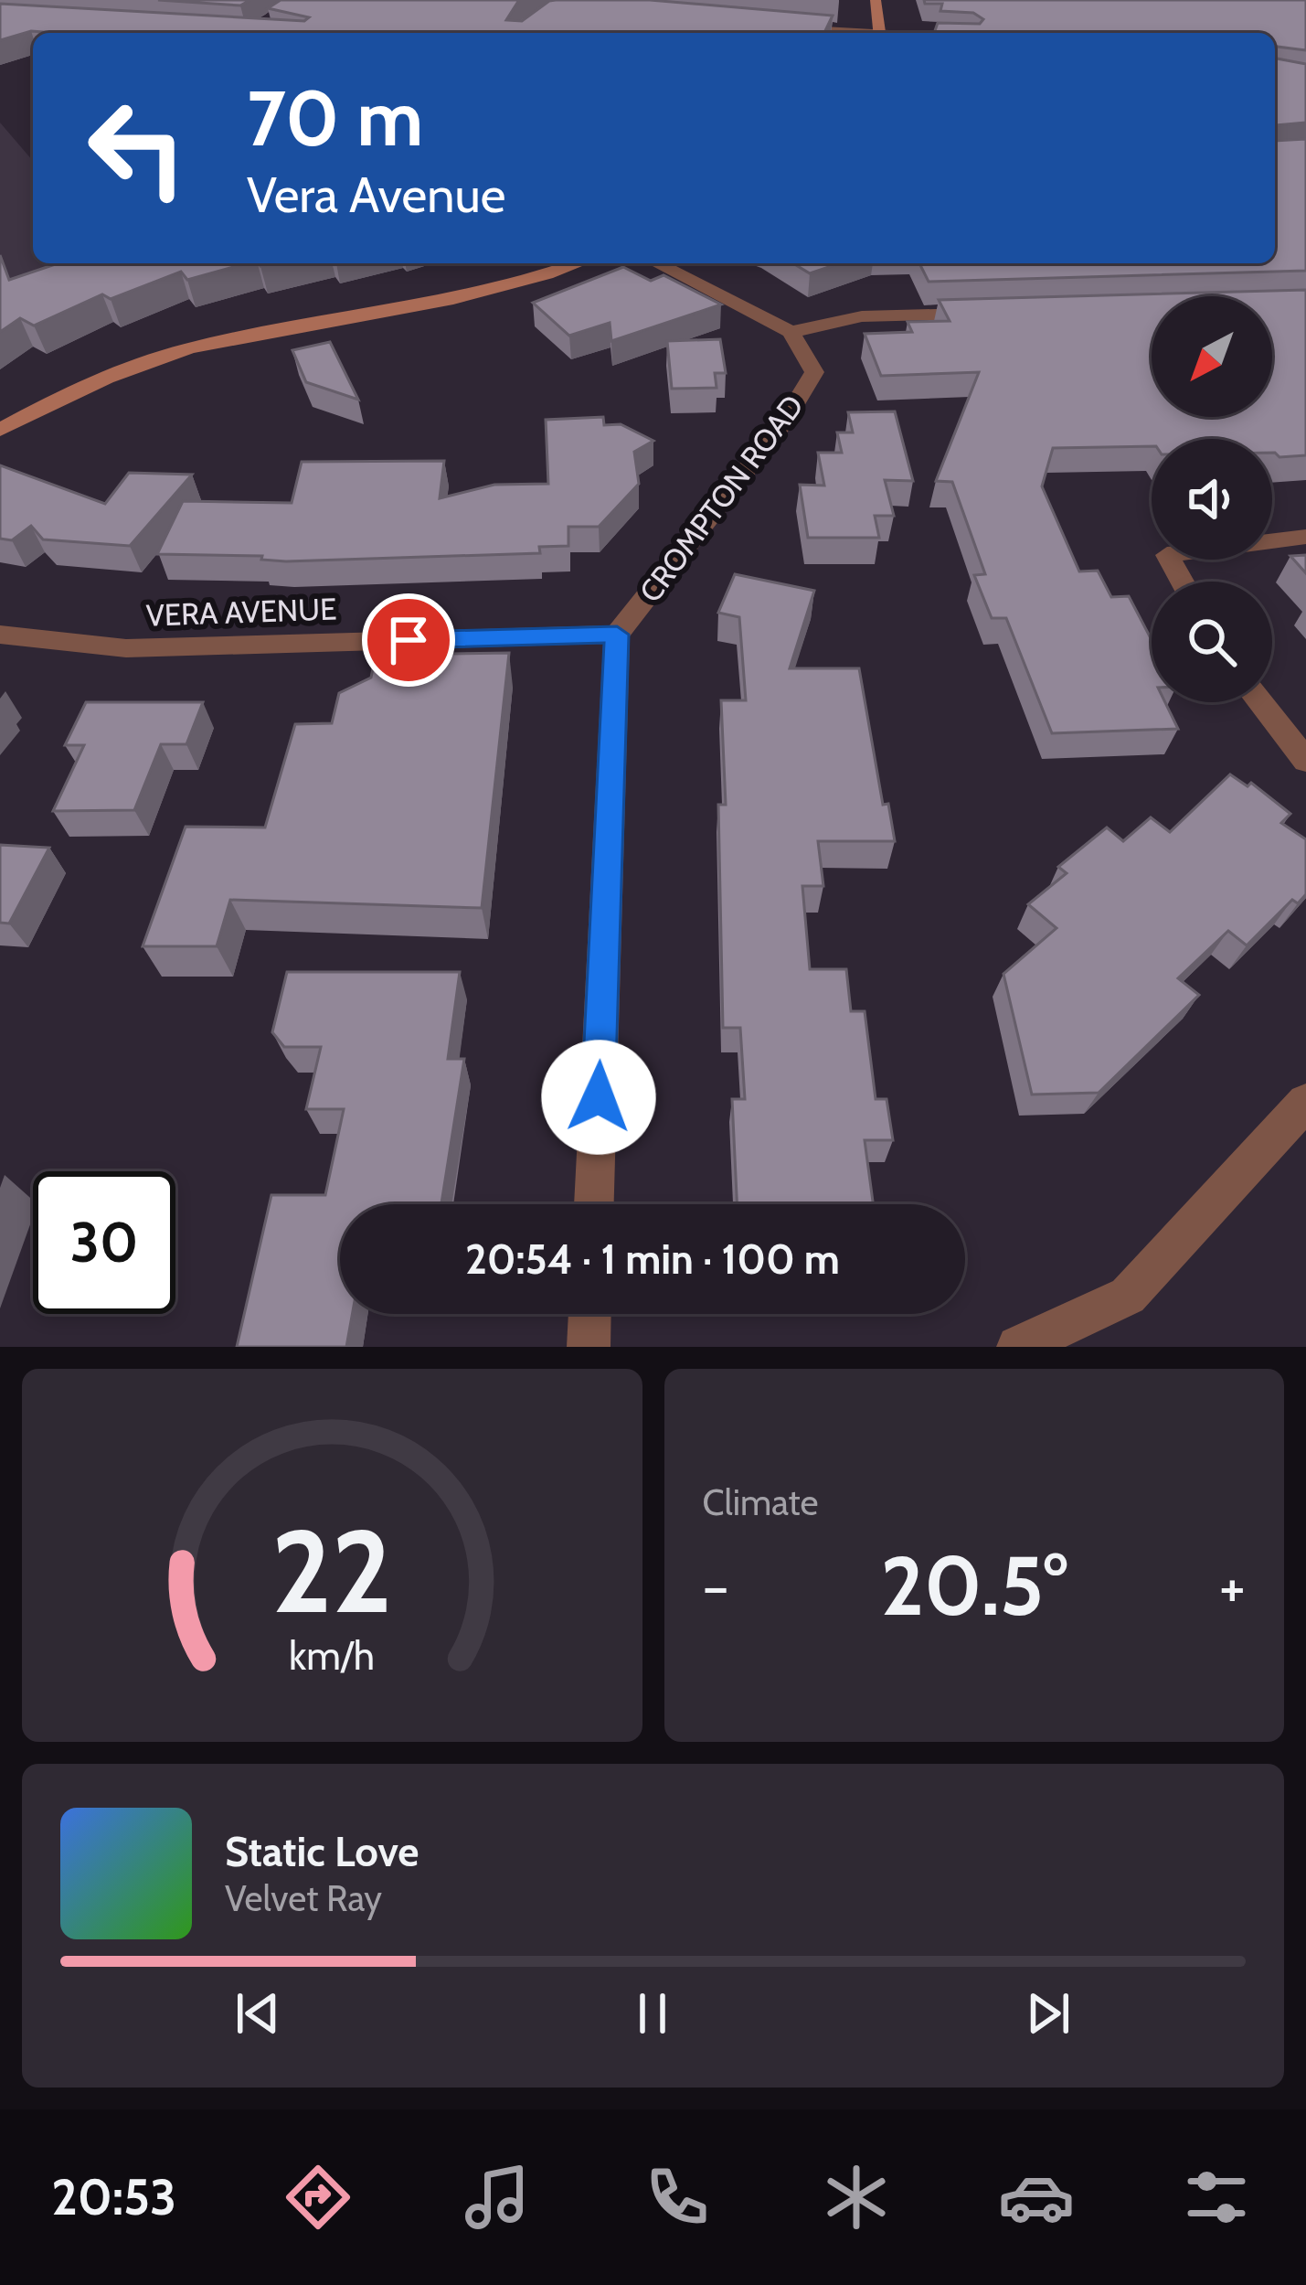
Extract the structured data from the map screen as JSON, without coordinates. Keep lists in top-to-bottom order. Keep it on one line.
{"streets":{"street":["CROMPTON ROAD","VERA AVENUE"]},"crossings":[["CROMPTON ROAD","VERA AVENUE"]],"north":"bottom left","page":{"turn":["70 m","Vera Avenue"],"limit":"30","trip":"20:54 · 1 min · 100 m","tile":"Climate","heat":["−","20.5°","+"],"song":["Static Love","Velvet Ray"],"tabs":"20:53","gauge":["22","km/h"]}}
